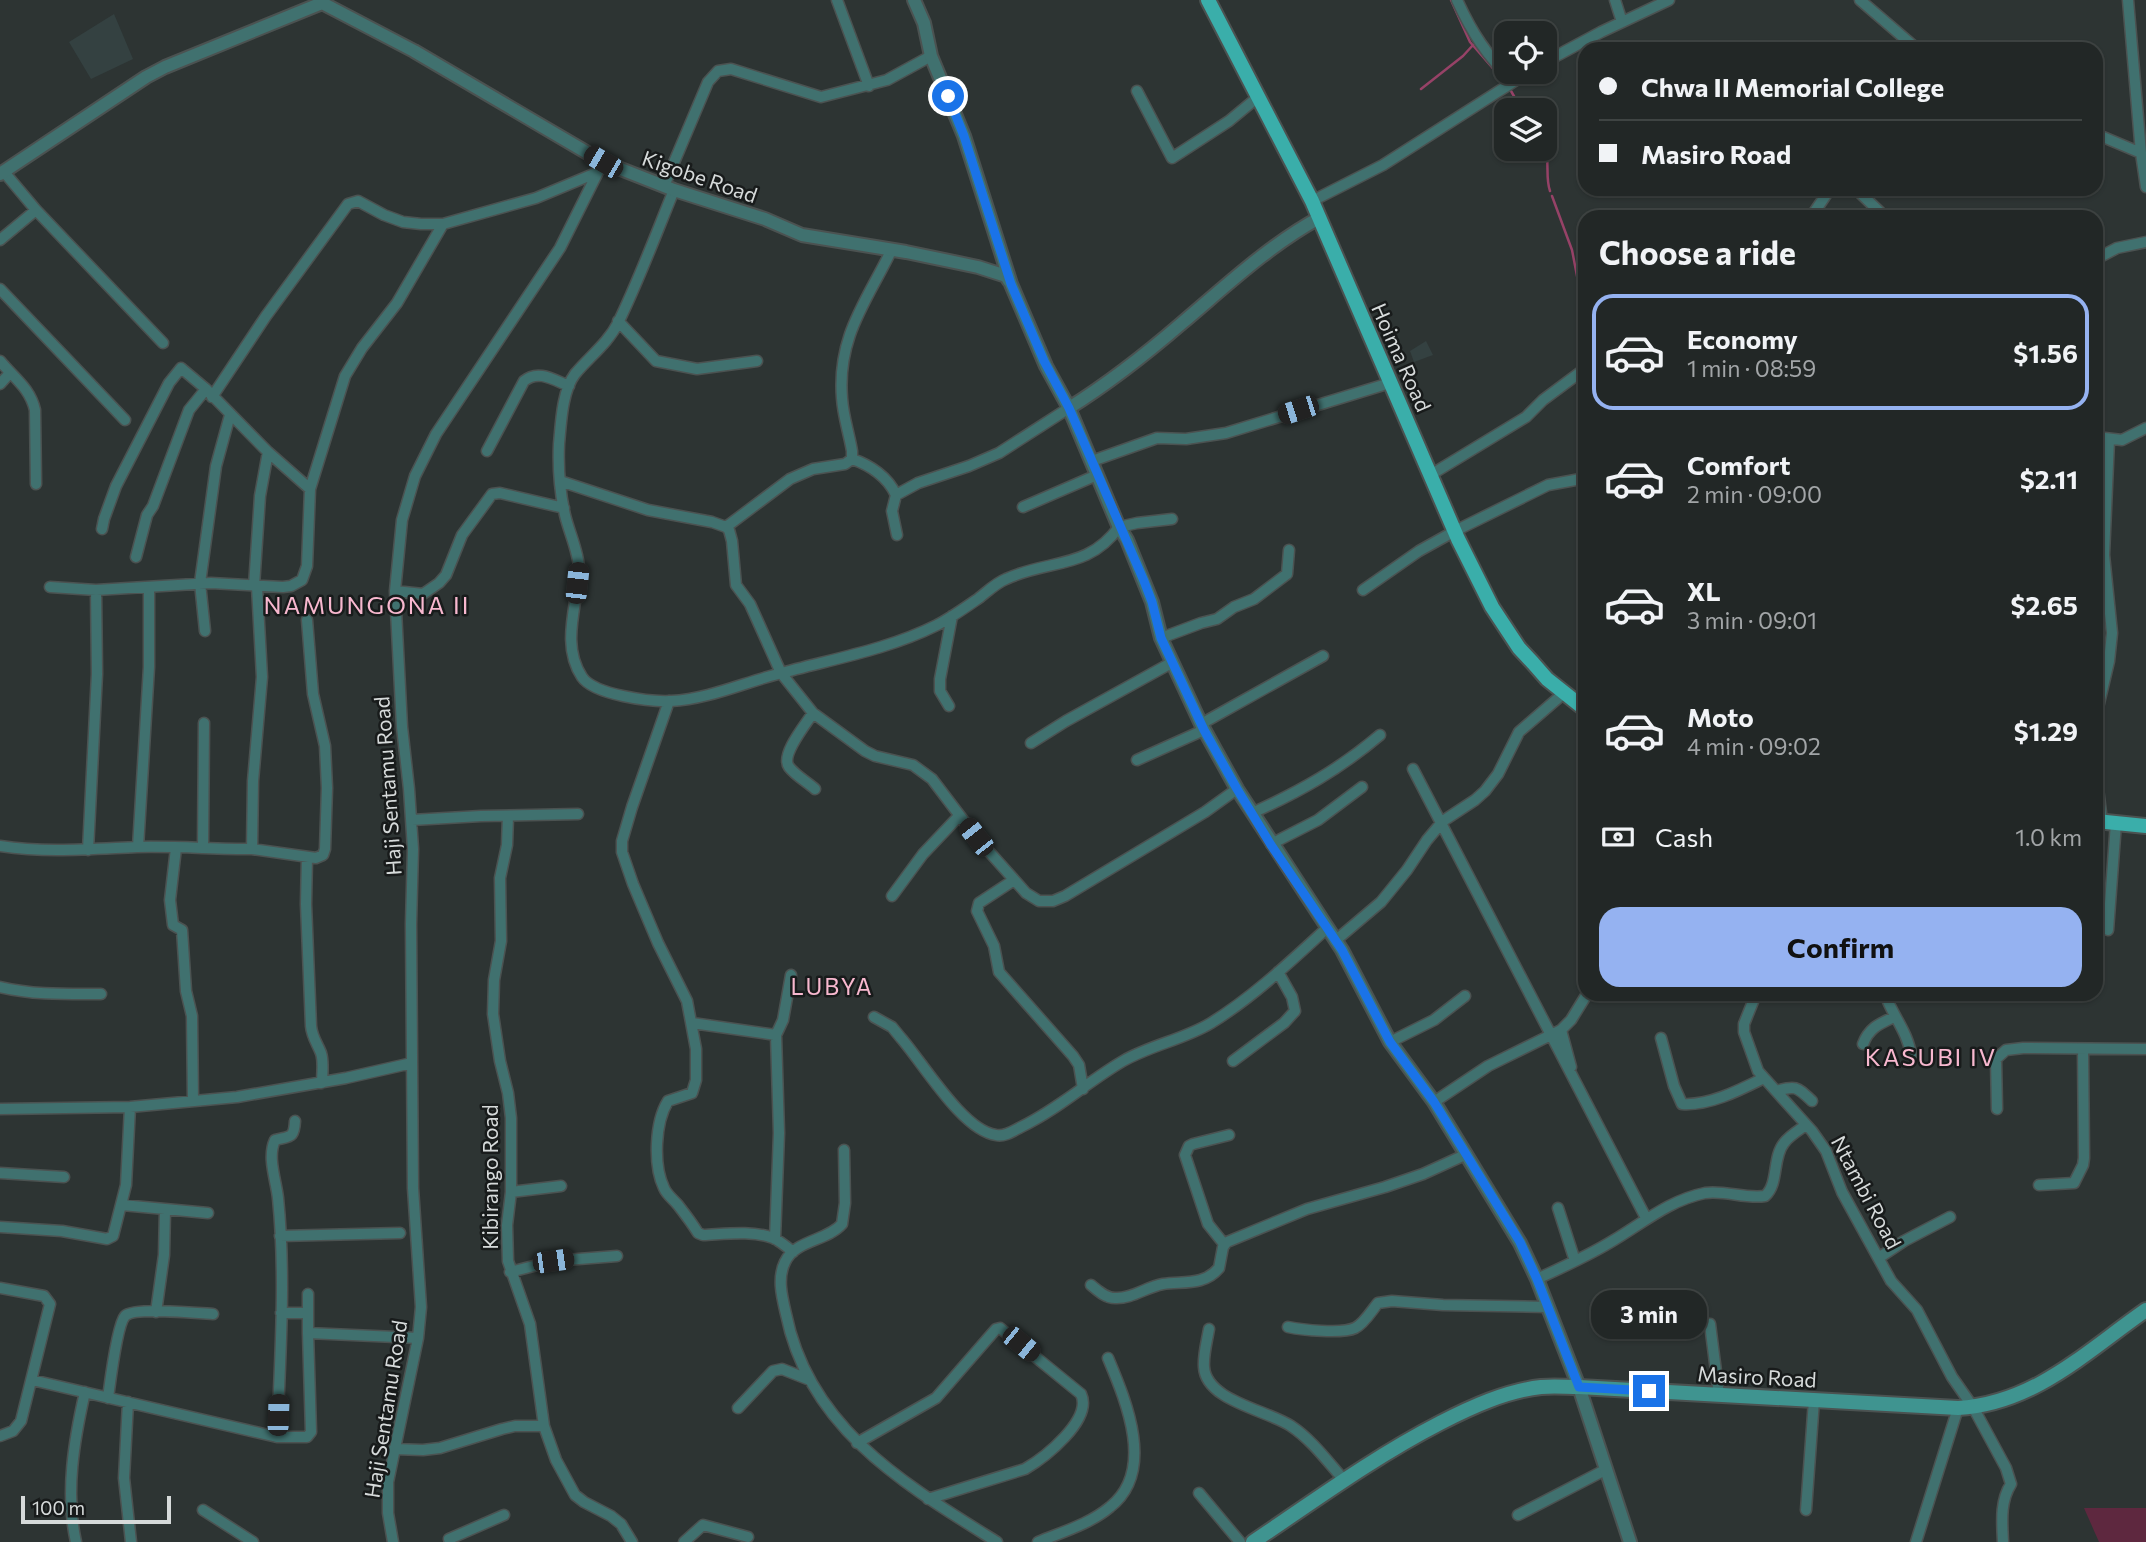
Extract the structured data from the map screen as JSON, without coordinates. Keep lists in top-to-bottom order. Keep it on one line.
{"streets":{"main road":["Hoima Road","Masiro Road"],"street":["Kigobe Road","Haji Sentamu Road","Kibirango Road","Ntambi Road"]},"crossings":[["Kigobe Road","Haji Sentamu Road"],["Ntambi Road","Masiro Road"]],"districts":["NAMUNGONA II","LUBYA","KASUBI IV"],"scale_bar":"100 m","page":{"banner":["Chwa II Memorial College","Masiro Road"],"heading":"Choose a ride","list":[{"name":"Economy","note":"1 min · 08:59","value":"$1.56"},{"name":"Comfort","note":"2 min · 09:00","value":"$2.11"},{"name":"XL","note":"3 min · 09:01","value":"$2.65"},{"name":"Moto","note":"4 min · 09:02","value":"$1.29"}],"pay":["Cash","1.0 km"],"buttons":"Confirm","bubble":"3 min","scale":"100 m"}}
